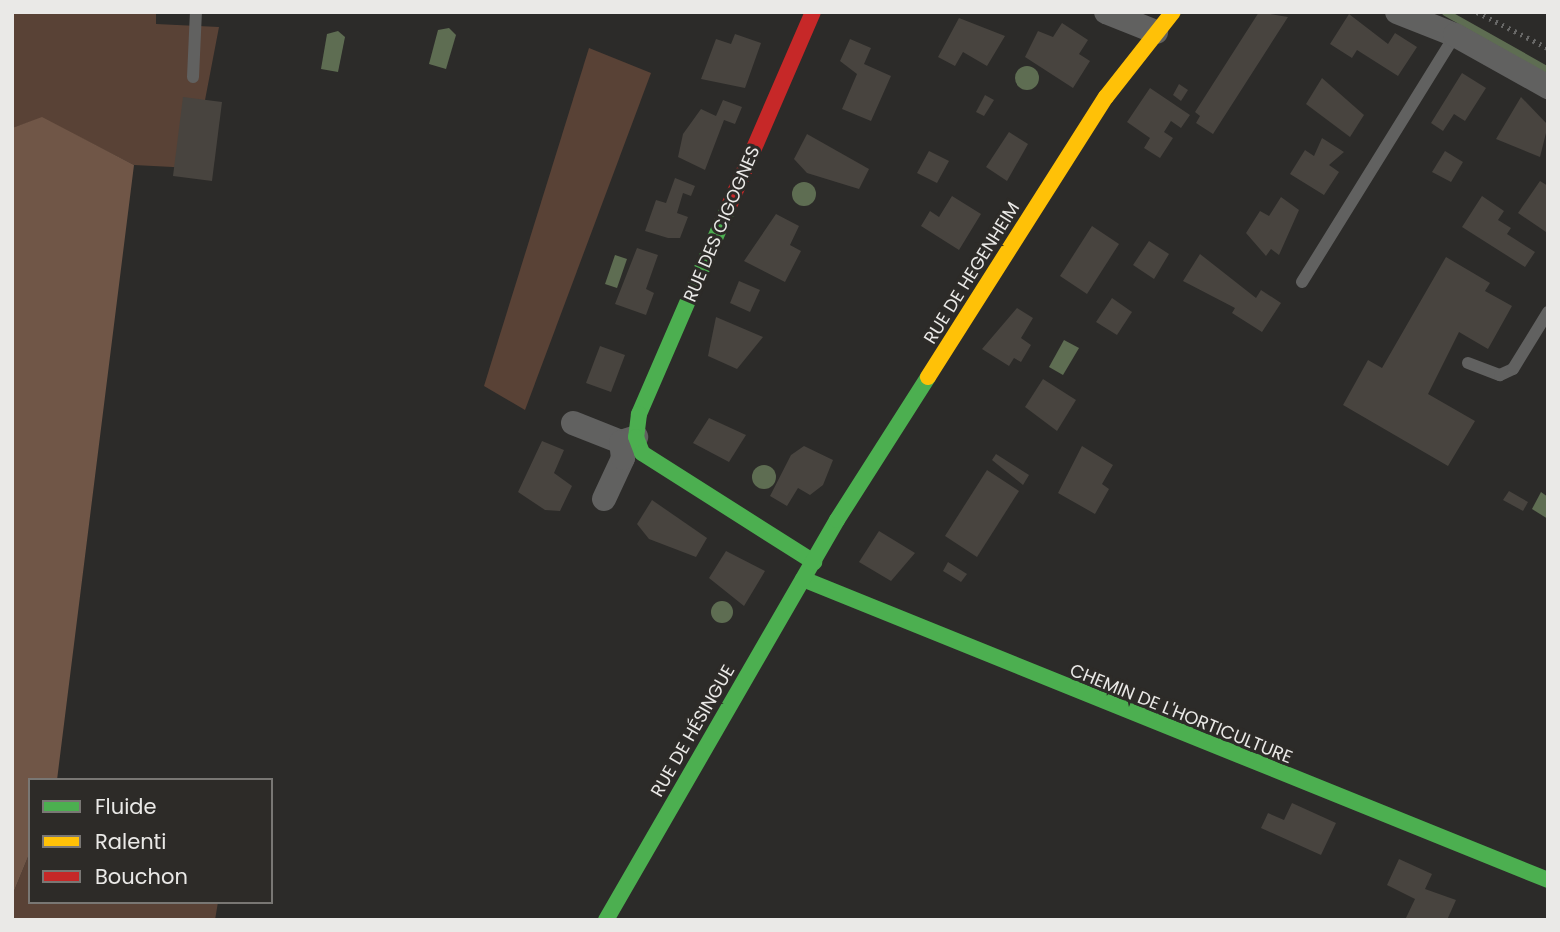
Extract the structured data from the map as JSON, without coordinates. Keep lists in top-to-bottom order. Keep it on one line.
{"streets":{"street":["RUE DES CIGOGNES","RUE DE HEGENHEIM","CHEMIN DE L'HORTICULTURE","RUE DE HÉSINGUE"]},"crossings":[["RUE DE HEGENHEIM","RUE DE HÉSINGUE"],["CHEMIN DE L'HORTICULTURE","RUE DE HÉSINGUE"]],"legend":["Fluide","Ralenti","Bouchon"]}
